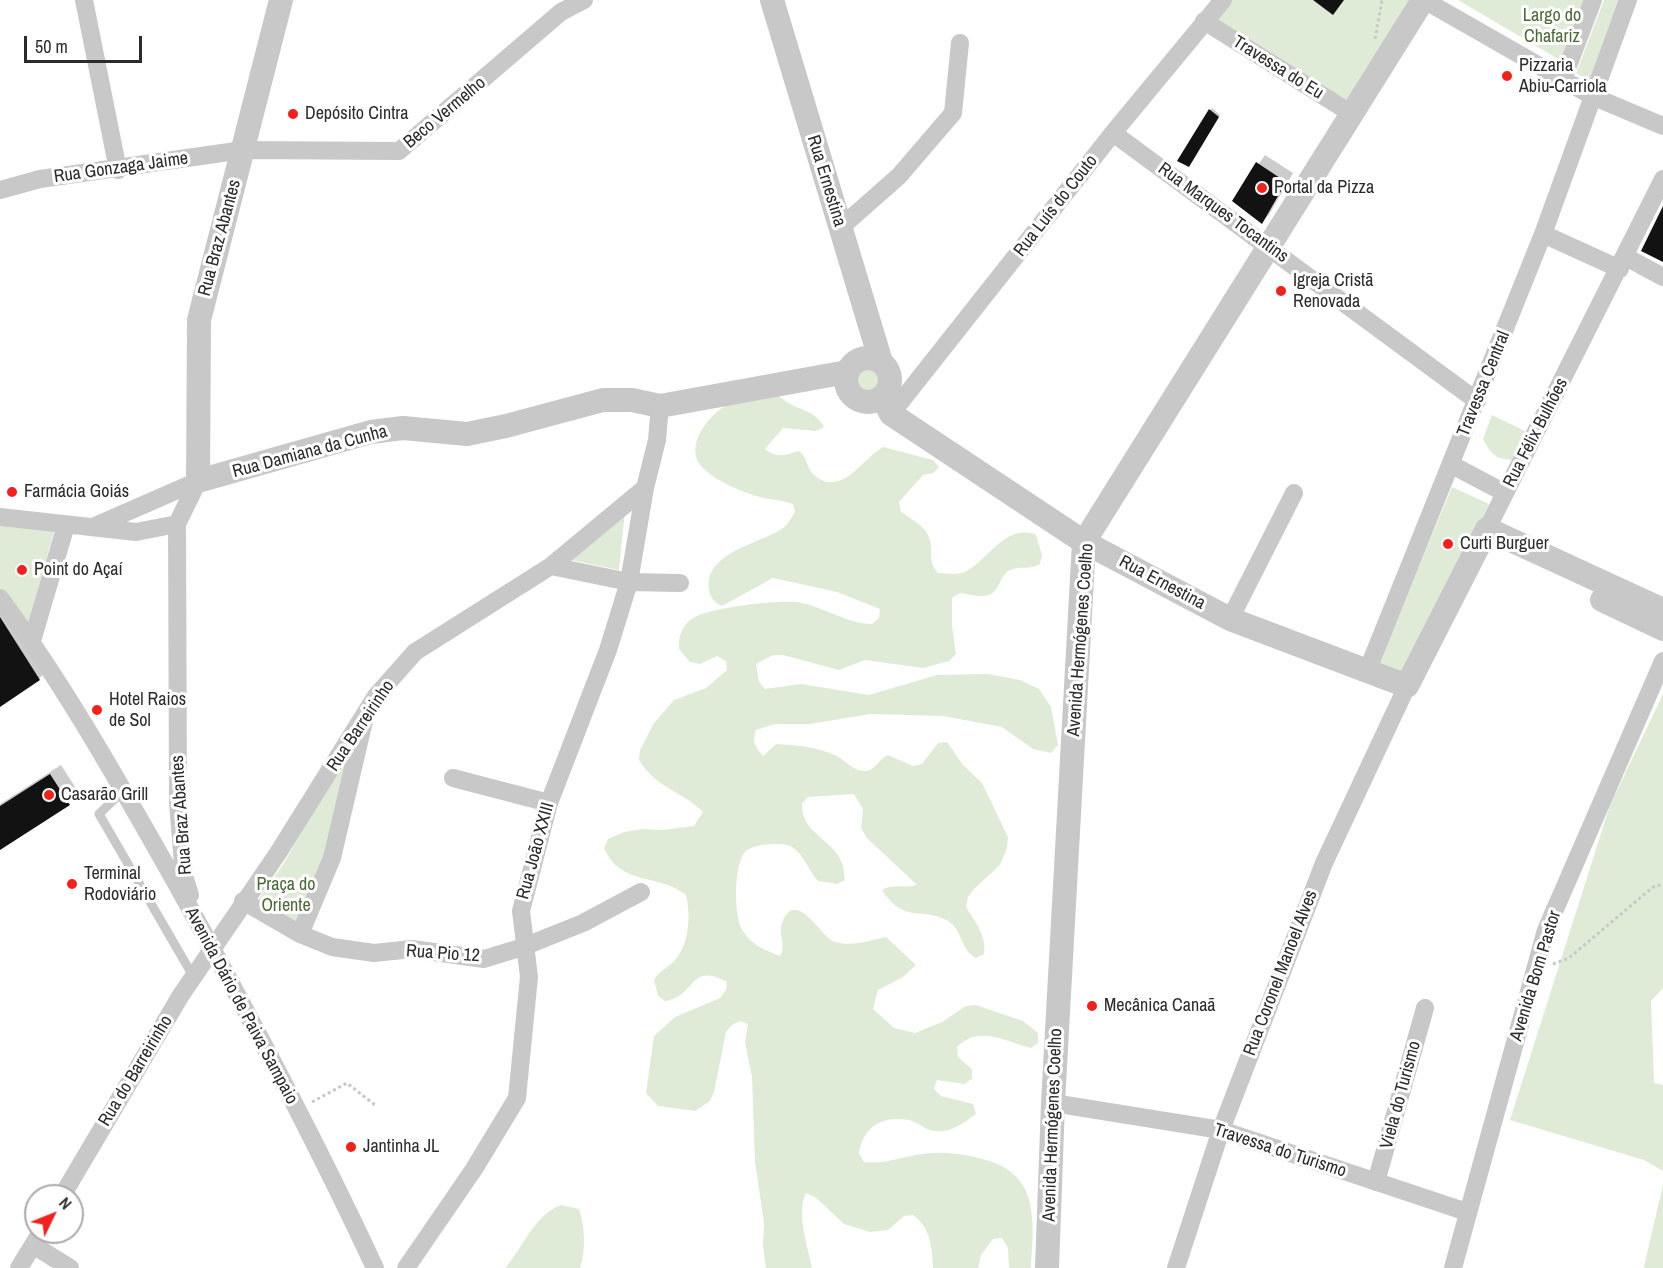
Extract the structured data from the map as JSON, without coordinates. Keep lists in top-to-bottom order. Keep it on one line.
{"streets":{"street":["Travessa do Eu","Beco Vermelho","Rua Gonzaga Jaime","Rua Ernestina","Rua Luís do Couto","Rua Marques Tocantins","Rua Braz Abantes","Travessa Central","Rua Félix Bulhões","Rua Damiana da Cunha","Avenida Hermógenes Coelho","Rua Barreirinho","Rua João XXIII","Rua Pio 12","Rua Coronel Manoel Alves","Avenida Bom Pastor","Avenida Dário de Paiva Sampaio","Rua do Barreirinho","Viela do Turismo","Travessa do Turismo"]},"crossings":[["Travessa do Eu","Rua Luís do Couto"],["Travessa do Eu","Avenida Hermógenes Coelho"],["Beco Vermelho","Rua Gonzaga Jaime"],["Beco Vermelho","Rua Braz Abantes"],["Rua Gonzaga Jaime","Rua Braz Abantes"],["Rua Ernestina","Rua Luís do Couto"],["Rua Ernestina","Travessa Central"],["Rua Ernestina","Rua Félix Bulhões"],["Rua Ernestina","Rua Damiana da Cunha"],["Rua Ernestina","Avenida Hermógenes Coelho"],["Rua Ernestina","Rua Coronel Manoel Alves"],["Rua Luís do Couto","Rua Marques Tocantins"],["Rua Luís do Couto","Rua Damiana da Cunha"],["Rua Marques Tocantins","Travessa Central"],["Rua Marques Tocantins","Avenida Hermógenes Coelho"],["Rua Braz Abantes","Rua Damiana da Cunha"],["Rua Braz Abantes","Avenida Dário de Paiva Sampaio"],["Rua Félix Bulhões","Rua Coronel Manoel Alves"],["Rua Damiana da Cunha","Rua João XXIII"],["Avenida Hermógenes Coelho","Travessa do Turismo"],["Rua Barreirinho","Rua João XXIII"],["Rua Barreirinho","Rua Pio 12"],["Rua Barreirinho","Avenida Dário de Paiva Sampaio"],["Rua Barreirinho","Rua do Barreirinho"],["Rua João XXIII","Rua Pio 12"],["Rua Coronel Manoel Alves","Travessa do Turismo"],["Avenida Bom Pastor","Travessa do Turismo"],["Avenida Dário de Paiva Sampaio","Rua do Barreirinho"],["Viela do Turismo","Travessa do Turismo"]],"parks":["Largo do Chafariz","Praça do Oriente"],"places":["Pizzaria Abiu-Carriola","Depósito Cintra","Portal da Pizza","Igreja Cristã Renovada","Farmácia Goiás","Curti Burguer","Point do Açaí","Hotel Raios de Sol","Casarão Grill","Terminal Rodoviário","Mecânica Canaã","Jantinha JL"],"scale_bar":"50 m","north":"top right"}
